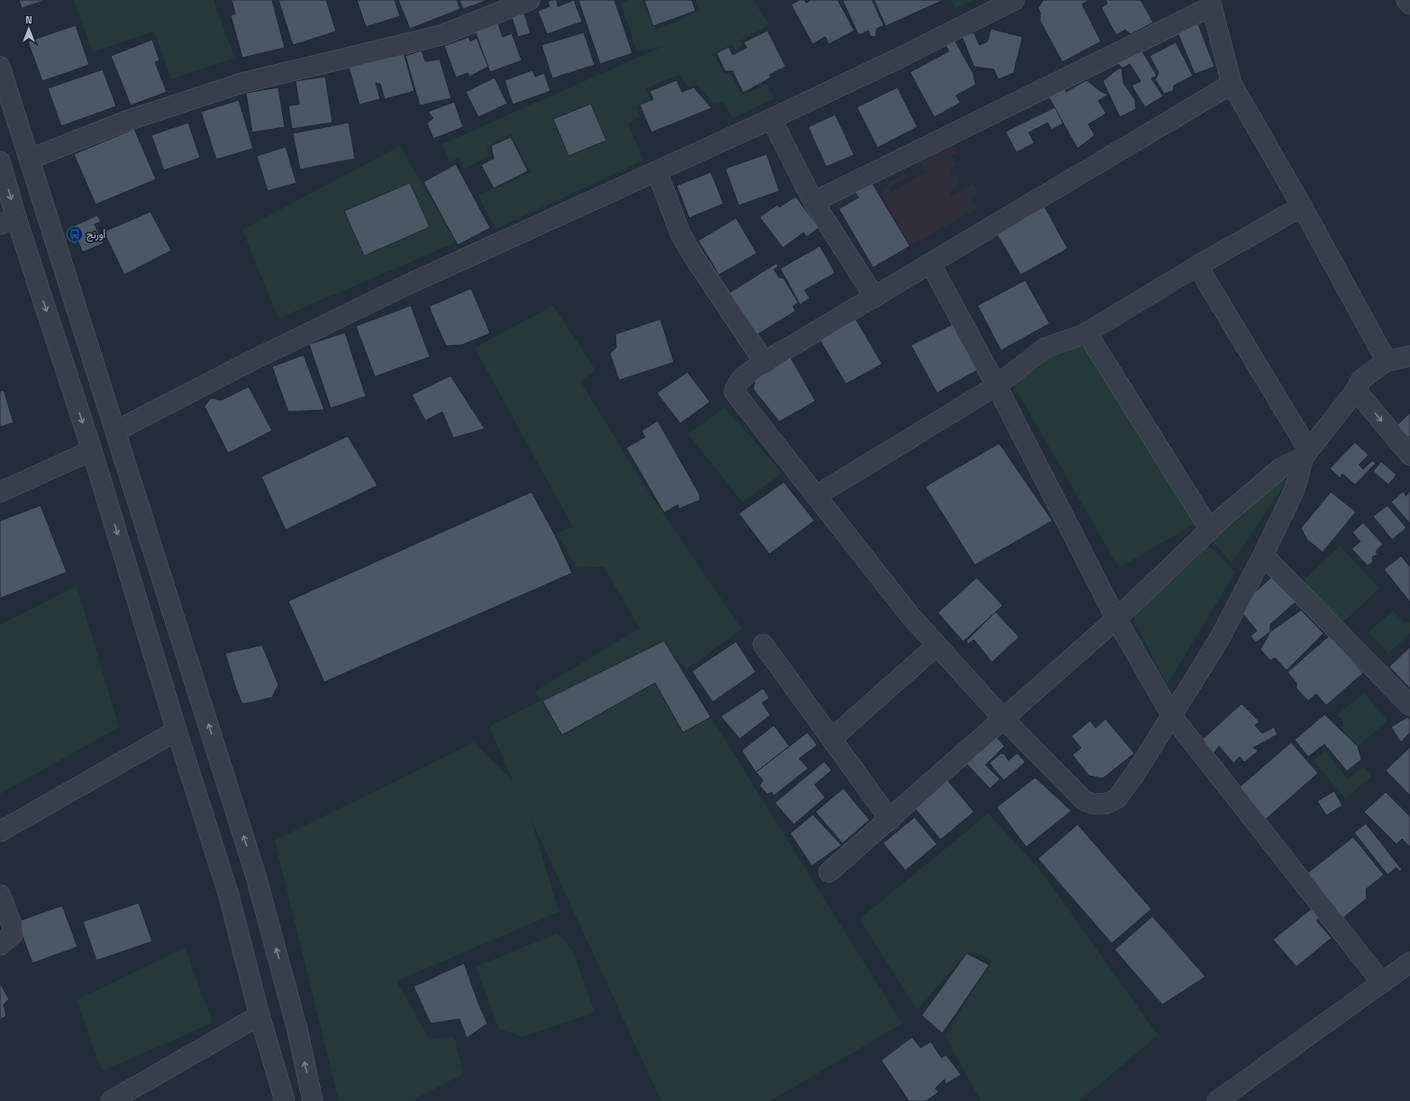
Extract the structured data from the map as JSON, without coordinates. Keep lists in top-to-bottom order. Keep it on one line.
{"places":{"bus stop":["أورنج"]},"north":"top"}
